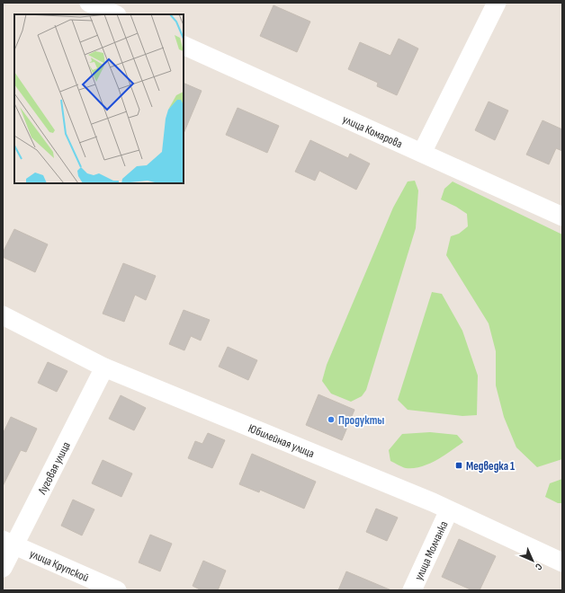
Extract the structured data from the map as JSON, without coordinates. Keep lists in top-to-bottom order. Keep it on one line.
{"streets":{"street":["улица Комарова","Юбилейная улица","Луговая улица","улица Молчанка","улица Крупской"]},"crossings":[["Юбилейная улица","Луговая улица"],["Юбилейная улица","улица Молчанка"],["Луговая улица","улица Крупской"]],"places":{"other":["Продукты"],"transit":["Медведка 1"]},"north":"bottom right"}
